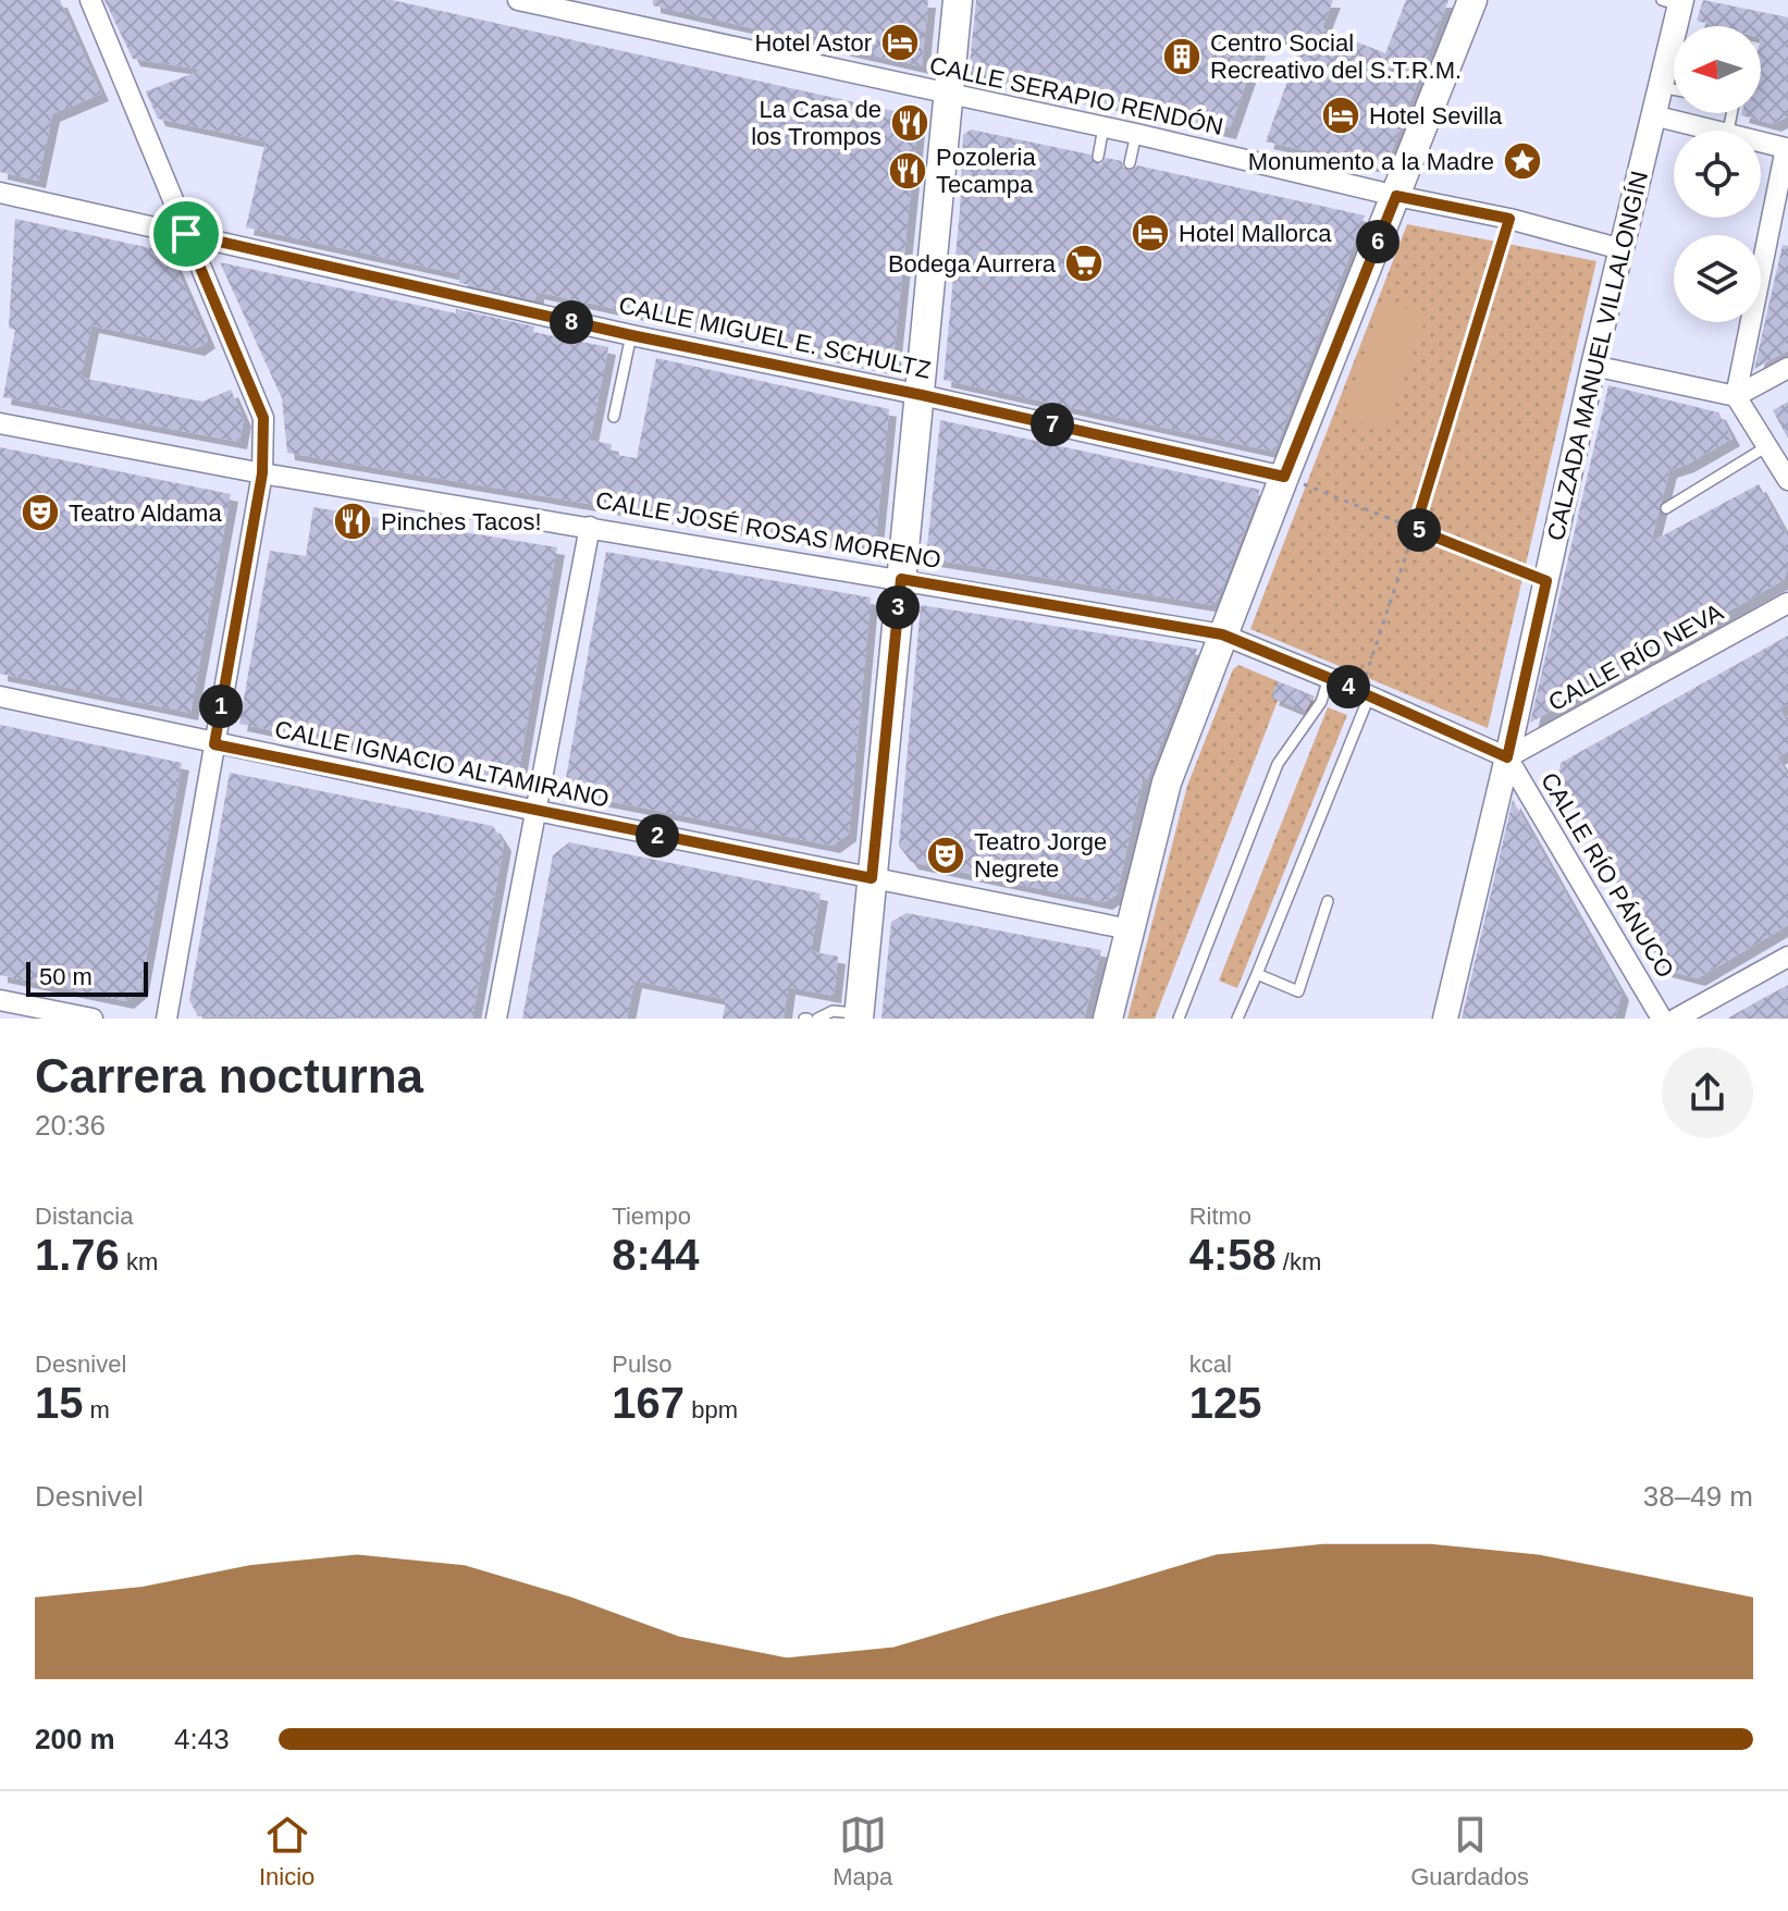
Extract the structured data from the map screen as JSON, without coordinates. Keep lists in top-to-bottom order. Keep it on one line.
{"streets":{"street":["CALLE SERAPIO RENDÓN","CALLE MIGUEL E. SCHULTZ","CALZADA MANUEL VILLALONGÍN","CALLE JOSÉ ROSAS MORENO","CALLE RÍO NEVA","CALLE IGNACIO ALTAMIRANO","CALLE RÍO PÁNUCO"]},"crossings":[["CALLE SERAPIO RENDÓN","CALZADA MANUEL VILLALONGÍN"],["CALZADA MANUEL VILLALONGÍN","CALLE JOSÉ ROSAS MORENO"],["CALZADA MANUEL VILLALONGÍN","CALLE RÍO NEVA"],["CALZADA MANUEL VILLALONGÍN","CALLE RÍO PÁNUCO"],["CALLE JOSÉ ROSAS MORENO","CALLE RÍO NEVA"],["CALLE JOSÉ ROSAS MORENO","CALLE RÍO PÁNUCO"],["CALLE RÍO NEVA","CALLE RÍO PÁNUCO"]],"places":{"hotel":["Hotel Astor","Hotel Sevilla","Hotel Mallorca"],"building":["Centro Social Recreativo del S.T.R.M."],"restaurant":["La Casa de los Trompos","Pozoleria Tecampa","Pinches Tacos!"],"place":["Monumento a la Madre"],"supermarket":["Bodega Aurrera"],"theatre":["Teatro Aldama","Teatro Jorge Negrete"]},"scale_bar":"50 m","north":"left","page":{"pins":["6","8","7","5","3","4","1","2"],"scale":"50 m","heading":["Carrera nocturna","20:36"],"stats":[["Distancia","1.76 km"],["Tiempo","8:44"],["Ritmo","4:58 /km"],["Desnivel","15 m"],["Pulso","167 bpm"],["kcal","125"]],"chart":["Desnivel","38–49 m"],"list":[{"name":"200 m","note":"4:43"}],"tabs":["Inicio","Mapa","Guardados"]}}
